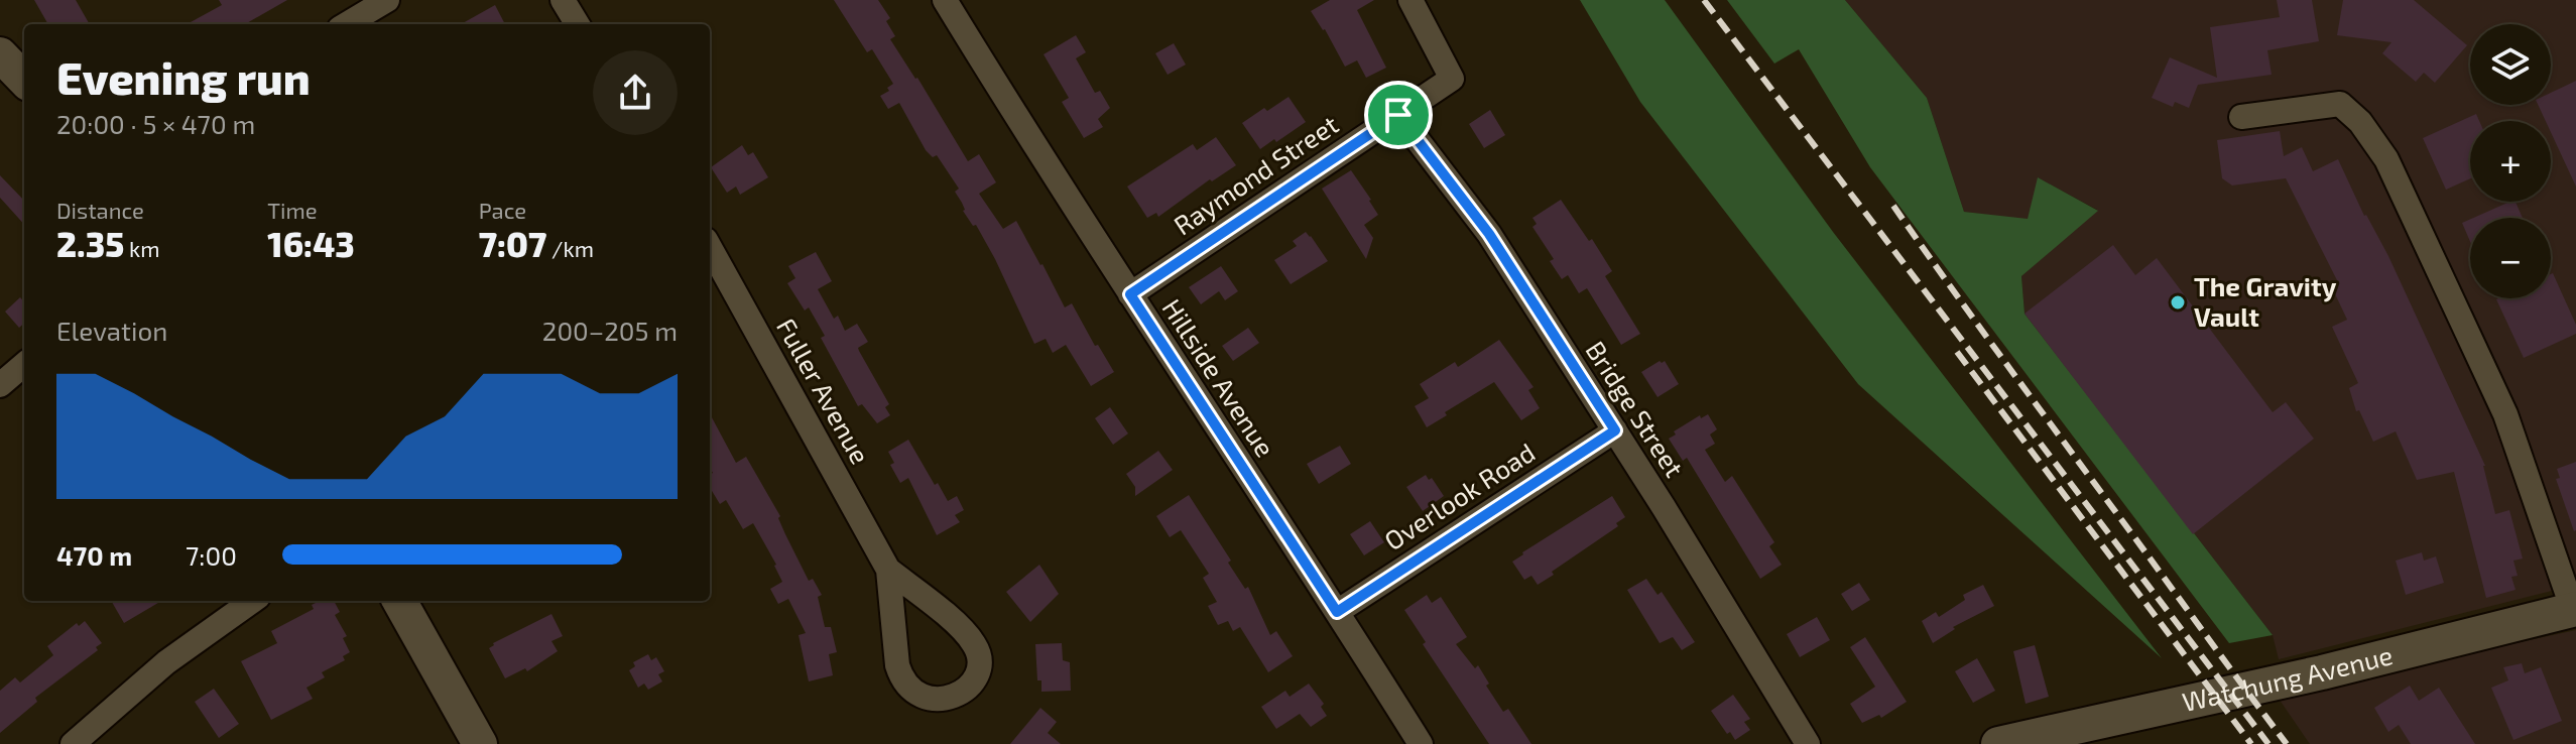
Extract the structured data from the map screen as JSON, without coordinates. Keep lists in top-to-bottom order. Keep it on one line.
{"streets":{"main road":["Watchung Avenue"],"street":["Raymond Street","Hillside Avenue","Fuller Avenue","Bridge Street","Overlook Road"]},"crossings":[["Raymond Street","Hillside Avenue"],["Raymond Street","Bridge Street"],["Hillside Avenue","Overlook Road"],["Bridge Street","Overlook Road"]],"places":["The Gravity Vault"],"page":{"map_buttons":["+","−"],"heading":["Evening run","20:00 · 5 × 470 m"],"stats":[["Distance","2.35 km"],["Time","16:43"],["Pace","7:07 /km"]],"chart":["Elevation","200–205 m"],"list":[{"name":"470 m","note":"7:00"}]}}
